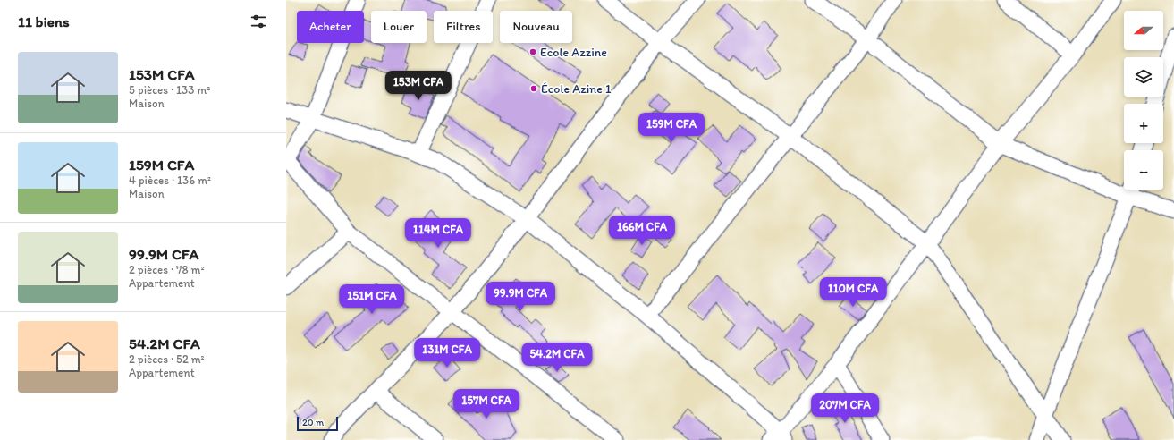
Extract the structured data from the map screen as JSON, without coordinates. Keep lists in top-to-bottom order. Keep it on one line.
{"places":["Ecole Azzine","École Azine 1"],"scale_bar":"20 m","north":"left","page":{"heading":"11 biens","map_buttons":["+","−"],"chip":["Acheter","Louer","Filtres","Nouveau"],"list":[{"name":"153M CFA","note":"5 pièces · 133 m² · Maison"},{"name":"159M CFA","note":"4 pièces · 136 m² · Maison"},{"name":"99.9M CFA","note":"2 pièces · 78 m² · Appartement"},{"name":"54.2M CFA","note":"2 pièces · 52 m² · Appartement"}],"price":["153M CFA","159M CFA","166M CFA","114M CFA","110M CFA","99.9M CFA","151M CFA","131M CFA","54.2M CFA","157M CFA","207M CFA"],"scale":"20 m"}}
